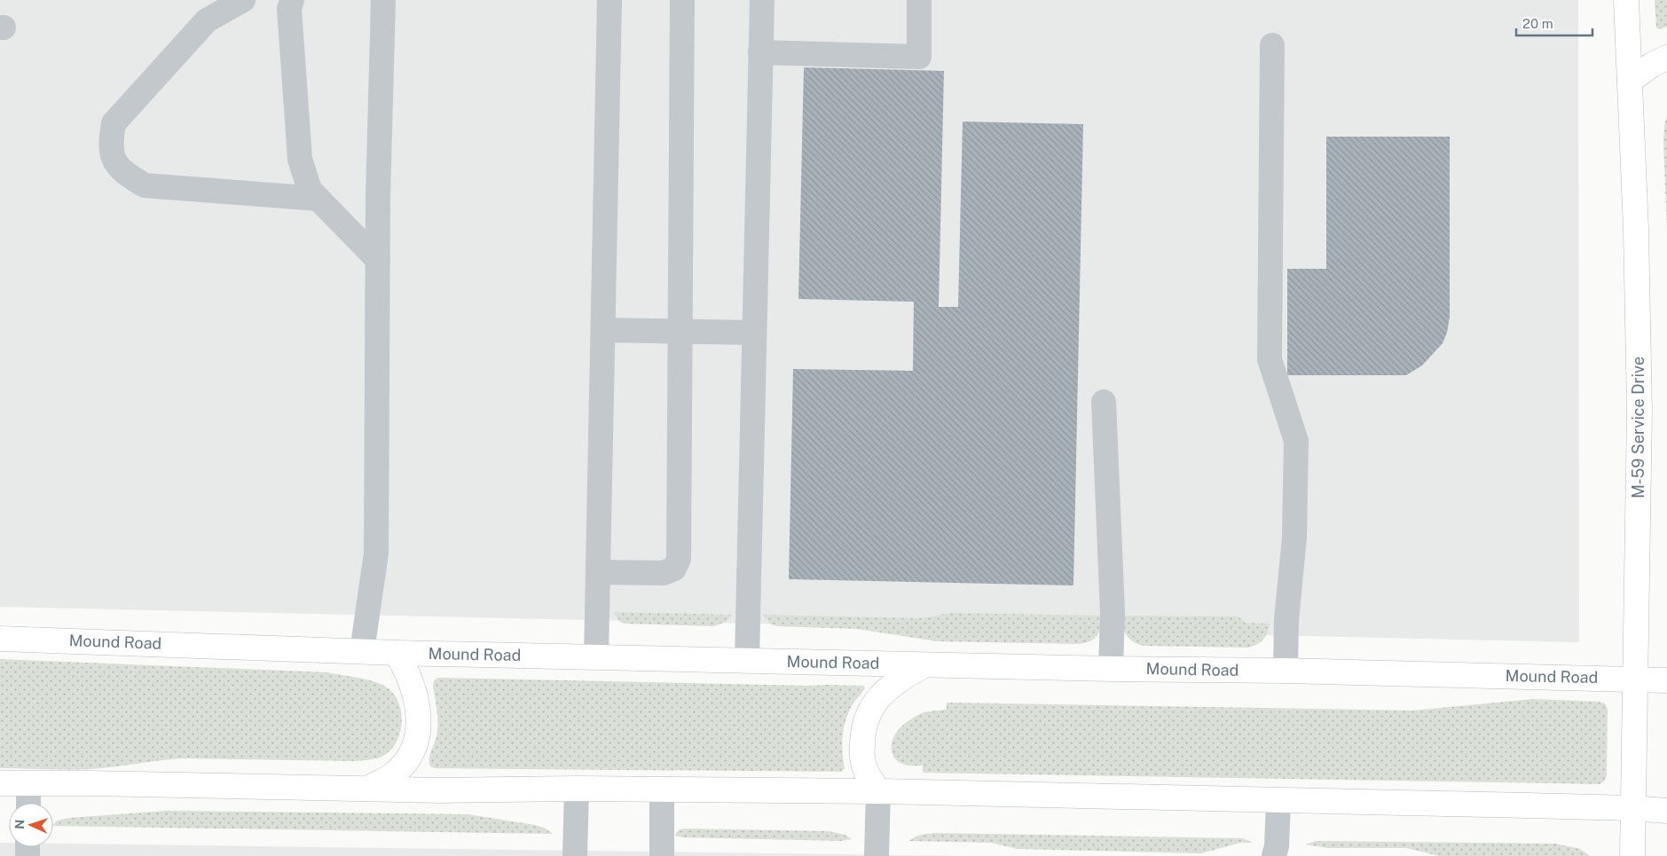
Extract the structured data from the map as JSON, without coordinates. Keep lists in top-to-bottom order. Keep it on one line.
{"streets":{"main road":["M-59 Service Drive","Mound Road"]},"crossings":[["M-59 Service Drive","Mound Road"]],"scale_bar":"20 m","north":"left"}
